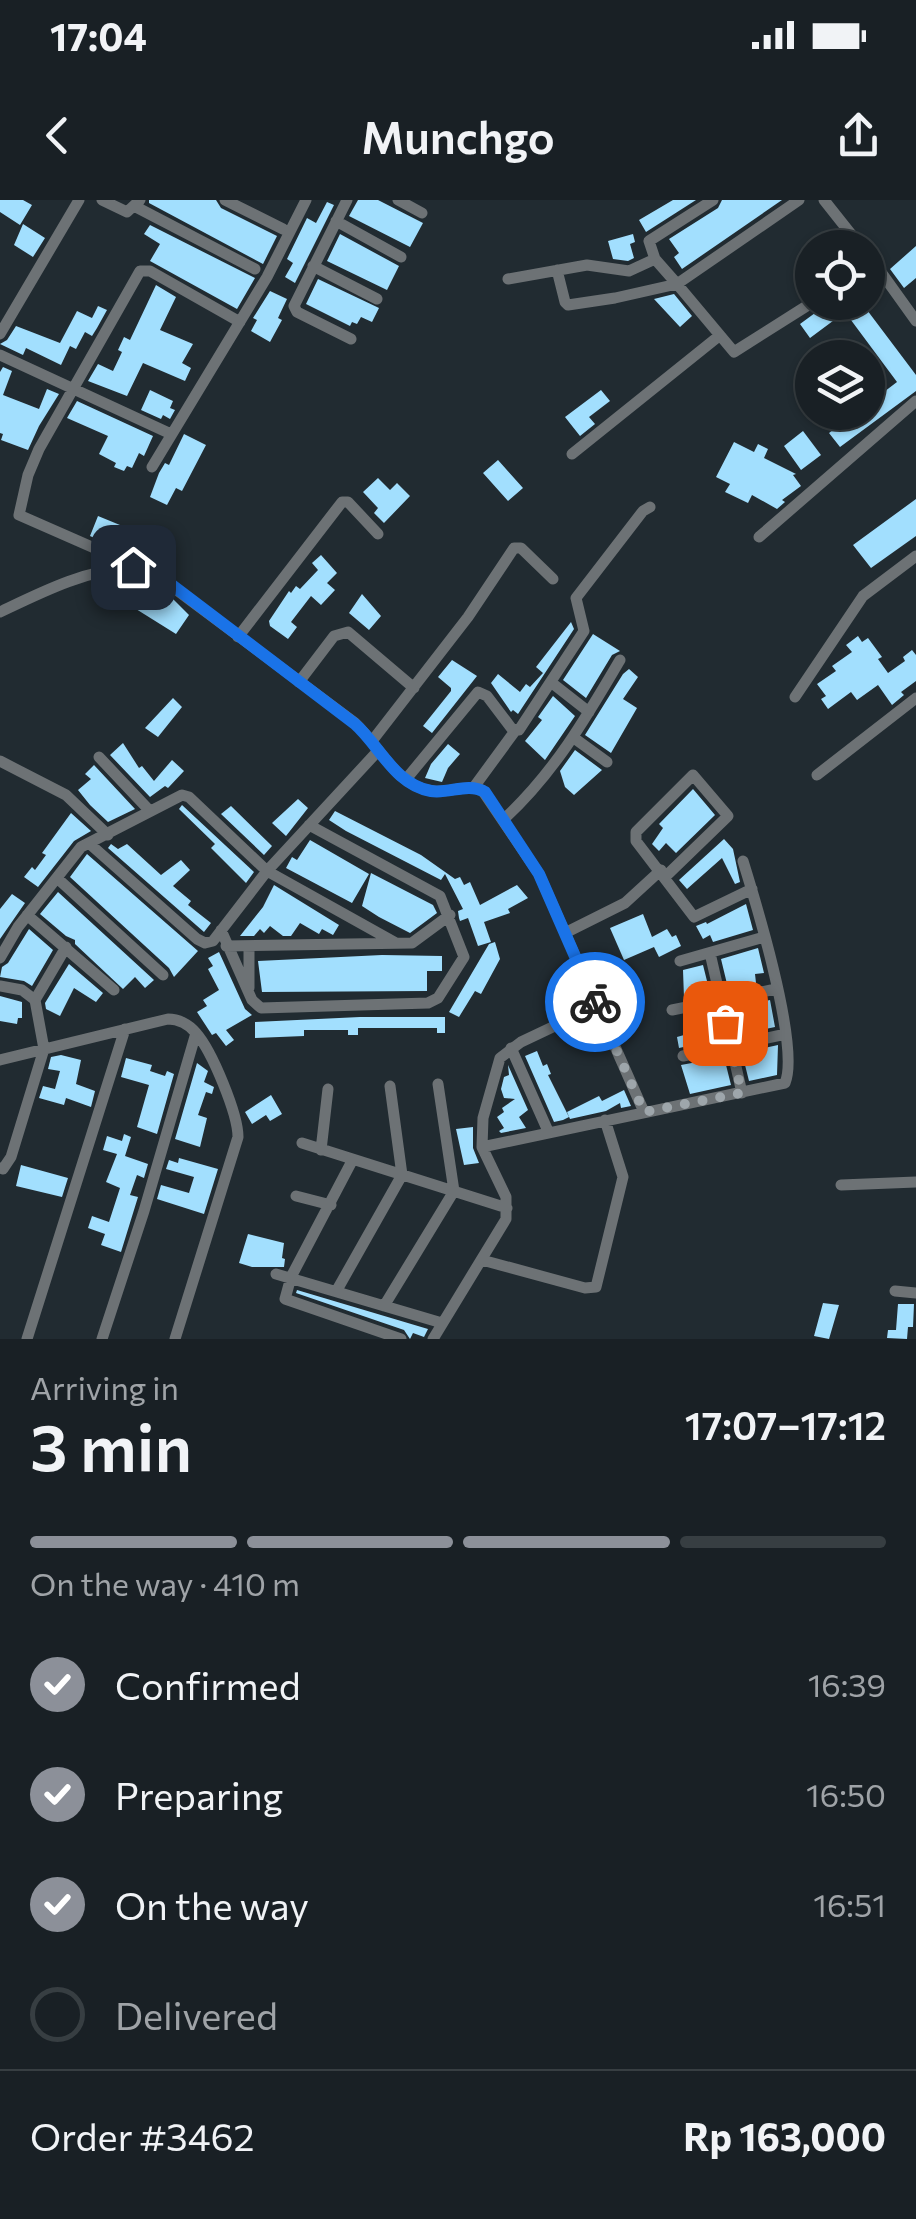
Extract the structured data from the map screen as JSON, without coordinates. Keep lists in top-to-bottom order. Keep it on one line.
{"page":{"status":"17:04","header":"Munchgo","heading":["3 min","Arriving in","17:07–17:12"],"panel":["Order #3462","Rp 163,000"],"bar":"On the way · 410 m","list":[["Confirmed","16:39"],["Preparing","16:50"],["On the way","16:51"],"Delivered"]}}
